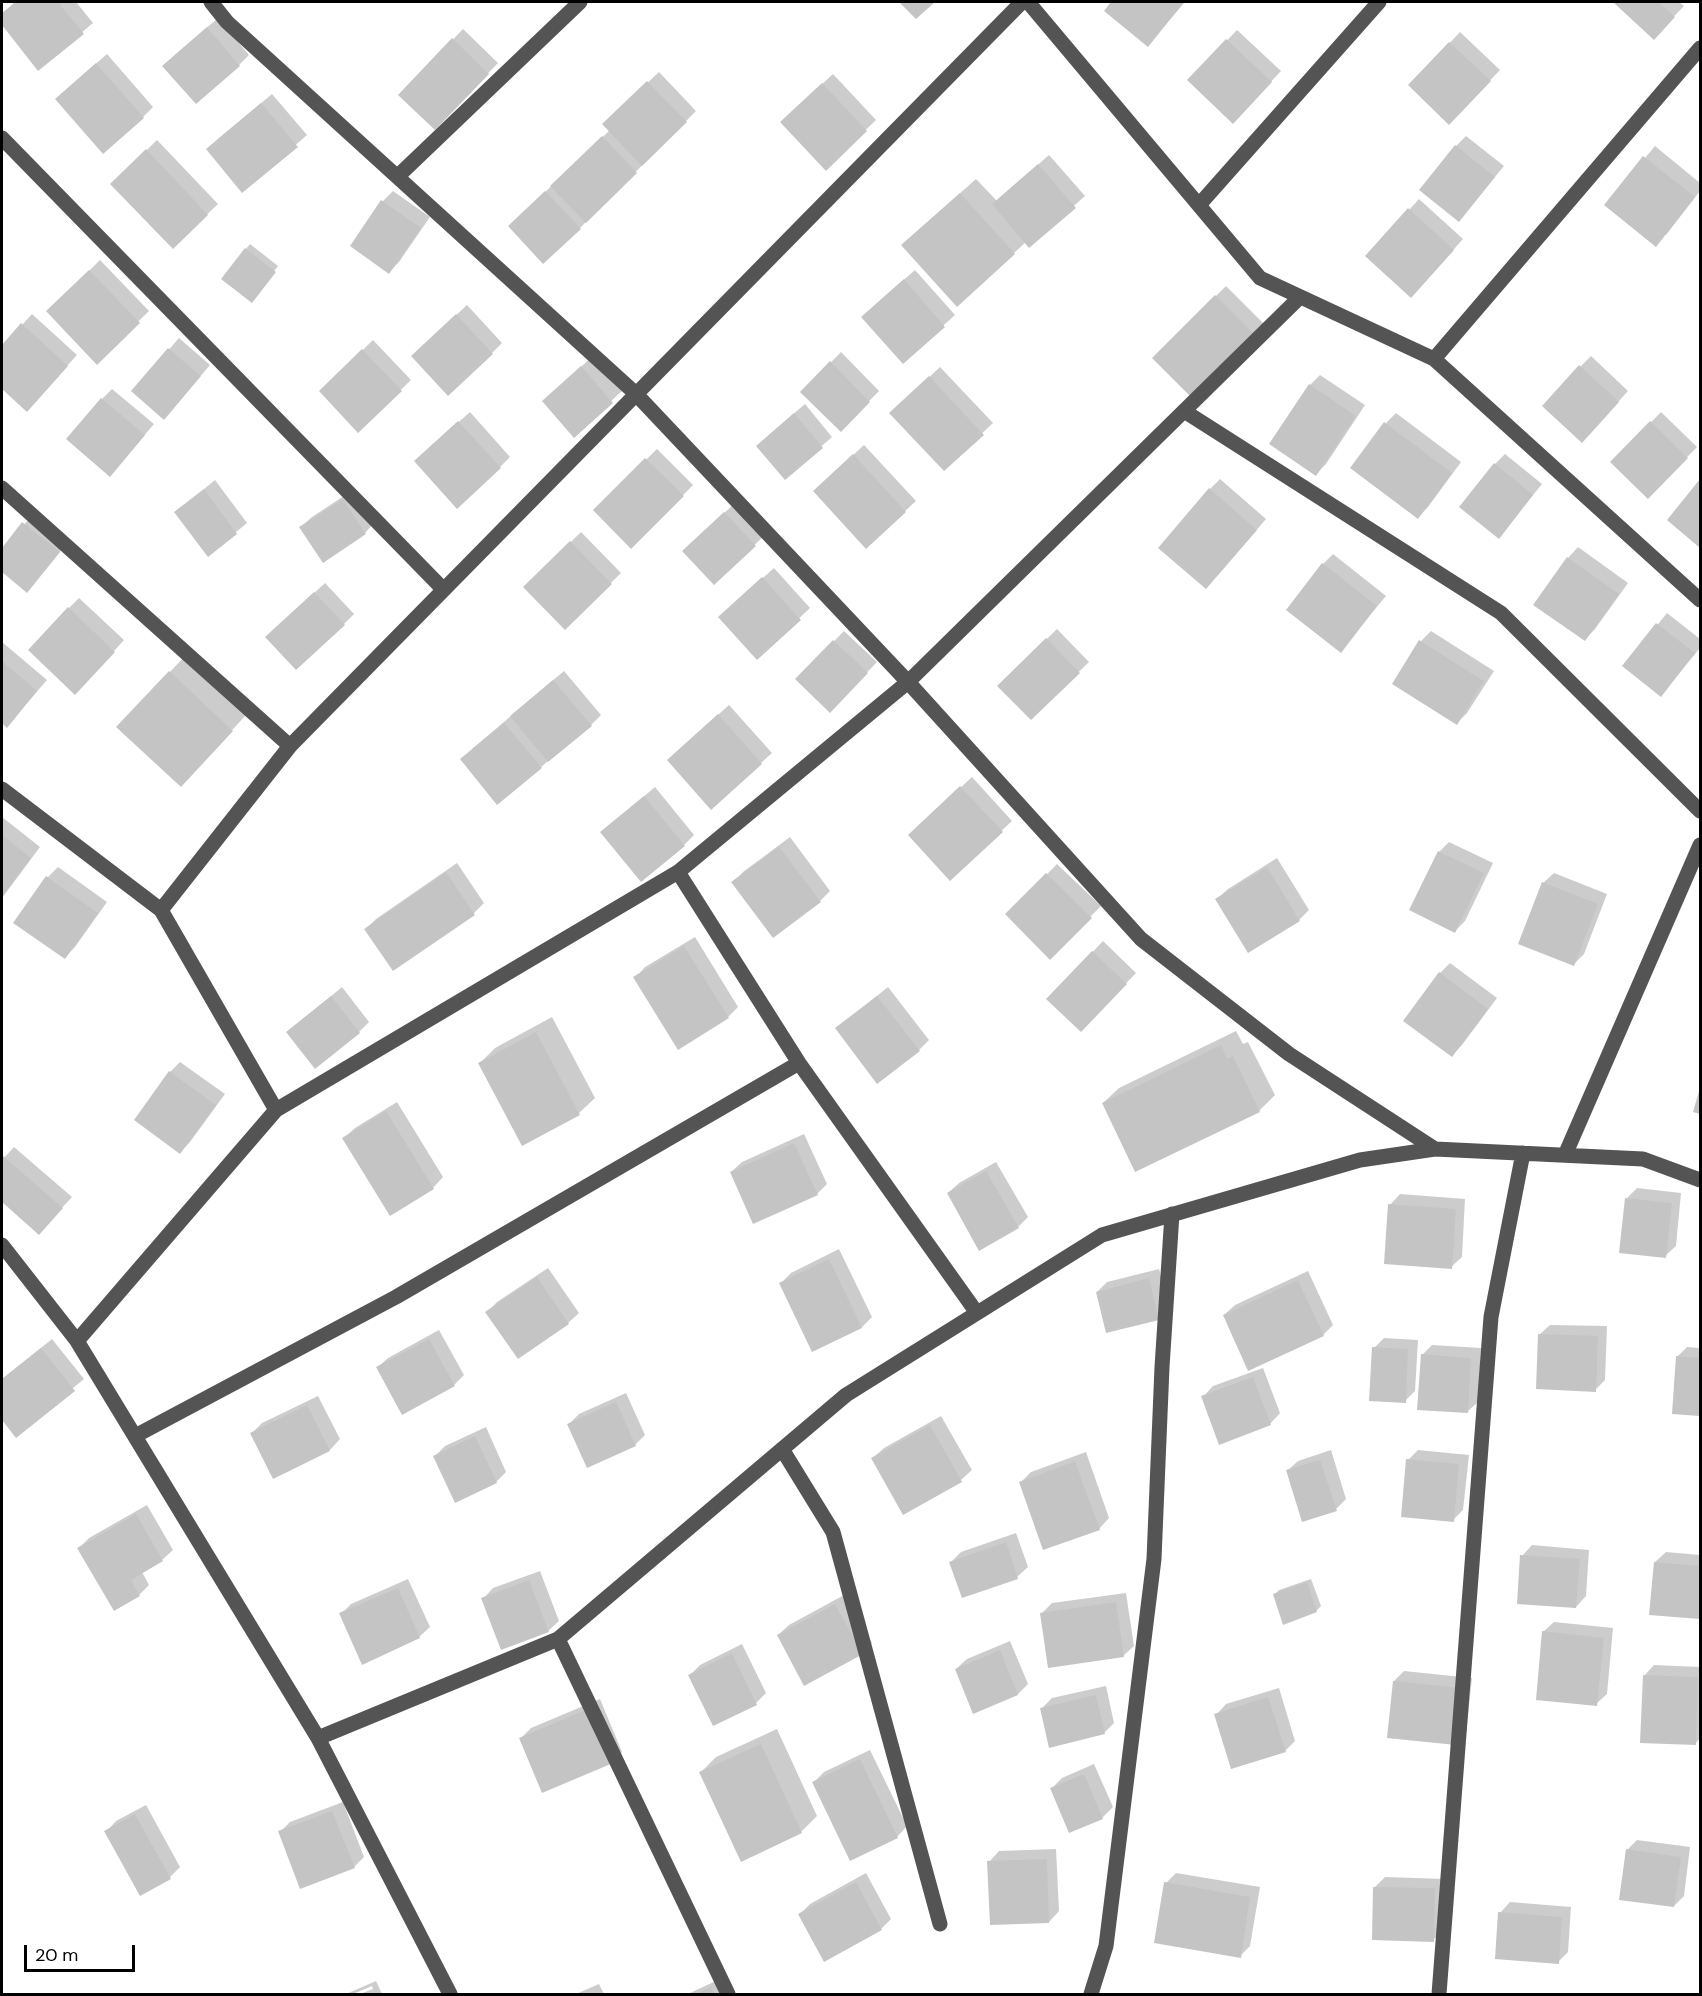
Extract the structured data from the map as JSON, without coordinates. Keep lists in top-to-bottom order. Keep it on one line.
{"scale_bar":"20 m"}
